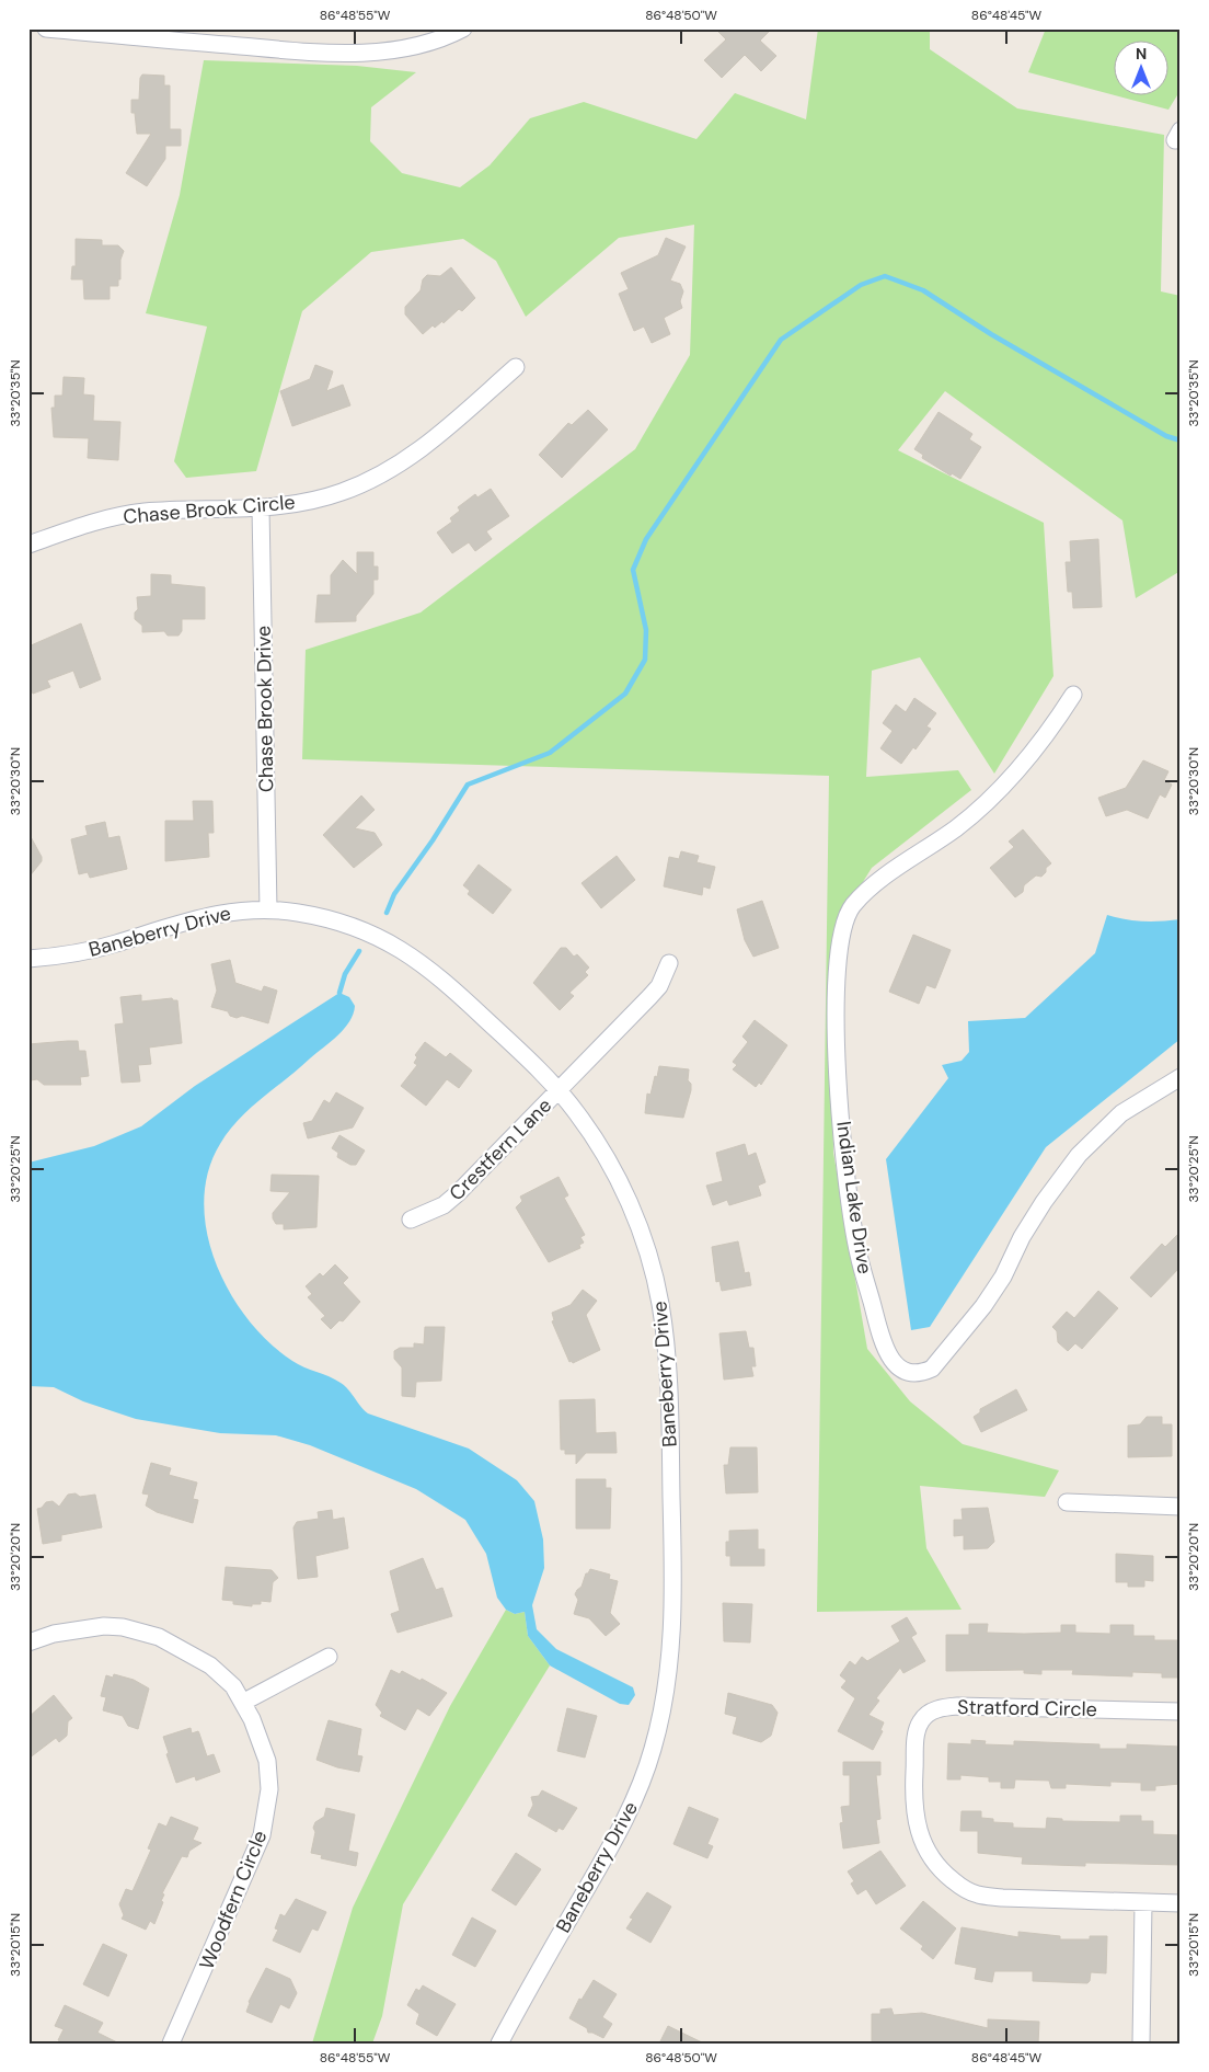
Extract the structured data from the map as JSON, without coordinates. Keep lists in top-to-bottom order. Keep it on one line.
{"streets":{"street":["Chase Brook Circle","Chase Brook Drive","Baneberry Drive","Crestfern Lane","Indian Lake Drive","Stratford Circle","Woodfern Circle"]},"crossings":[["Chase Brook Circle","Chase Brook Drive"],["Chase Brook Drive","Baneberry Drive"],["Baneberry Drive","Crestfern Lane"]],"north":"top","coordinates":["86°48'55\"W","86°48'50\"W","86°48'45\"W","33°20'35\"N","33°20'30\"N","33°20'25\"N","33°20'20\"N","33°20'15\"N"]}
